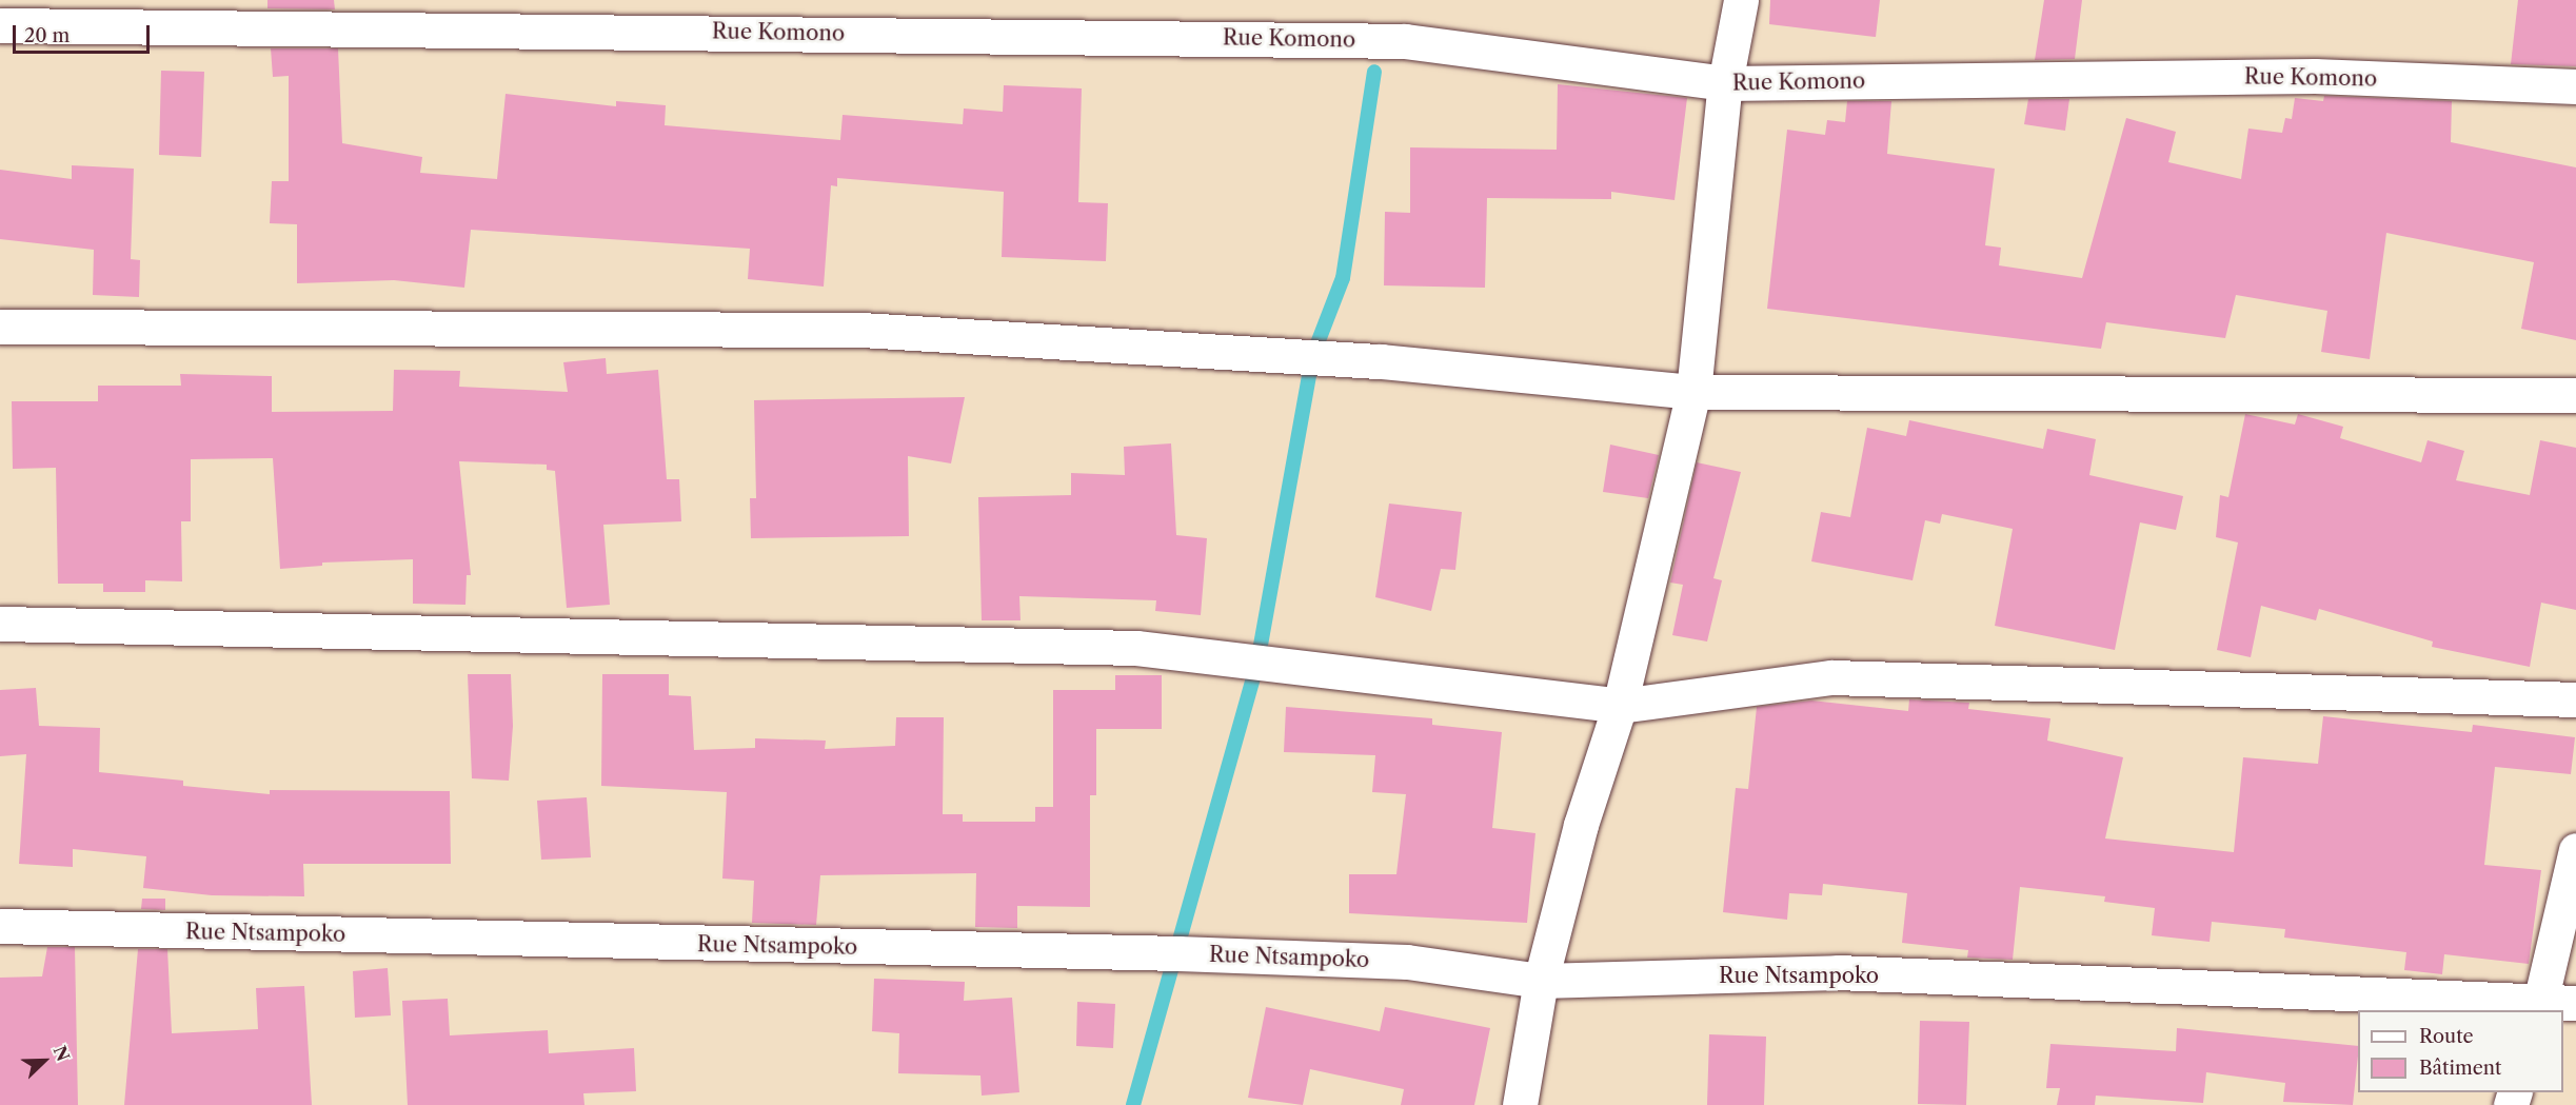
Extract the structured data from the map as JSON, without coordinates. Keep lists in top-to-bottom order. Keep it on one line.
{"streets":{"street":["Rue Komono","Rue Ntsampoko"]},"legend":["Route","Bâtiment"],"scale_bar":"20 m","north":"top right"}
